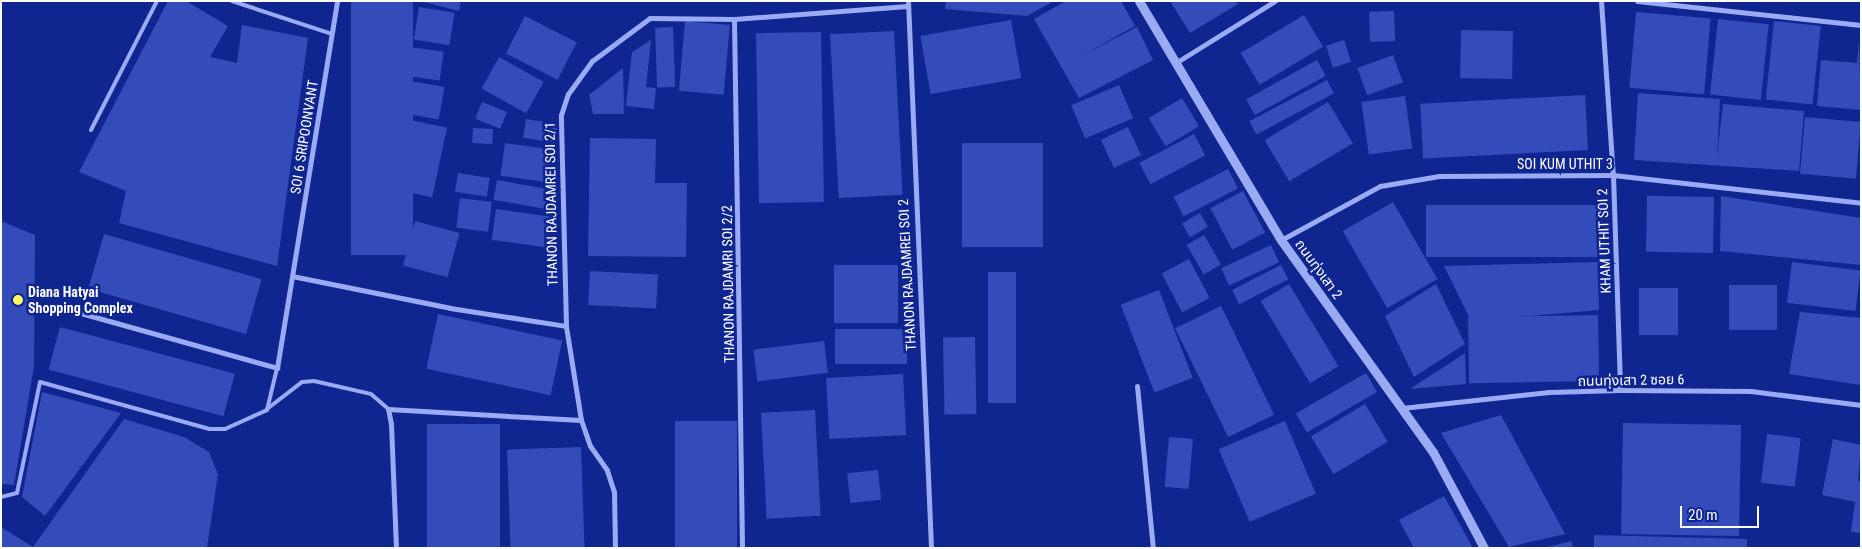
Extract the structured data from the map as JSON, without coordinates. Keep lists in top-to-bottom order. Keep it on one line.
{"streets":{"street":["SOI 6 SRIPOONVANT","SOI KUM UTHIT 3","THANON RAJDAMREI SOI 2/1","KHAM UTHIT SOI 2","ถนนทุ่งเสา 2","THANON RAJDAMREI SOI 2","THANON RAJDAMRI SOI 2/2","ถนนทุ่งเสา 2 ซอย 6"]},"crossings":[["SOI KUM UTHIT 3","KHAM UTHIT SOI 2"],["SOI KUM UTHIT 3","ถนนทุ่งเสา 2"],["THANON RAJDAMREI SOI 2/1","THANON RAJDAMREI SOI 2"],["THANON RAJDAMREI SOI 2/1","THANON RAJDAMRI SOI 2/2"],["KHAM UTHIT SOI 2","ถนนทุ่งเสา 2 ซอย 6"],["ถนนทุ่งเสา 2","ถนนทุ่งเสา 2 ซอย 6"]],"places":["Diana Hatyai Shopping Complex"],"scale_bar":"20 m"}
